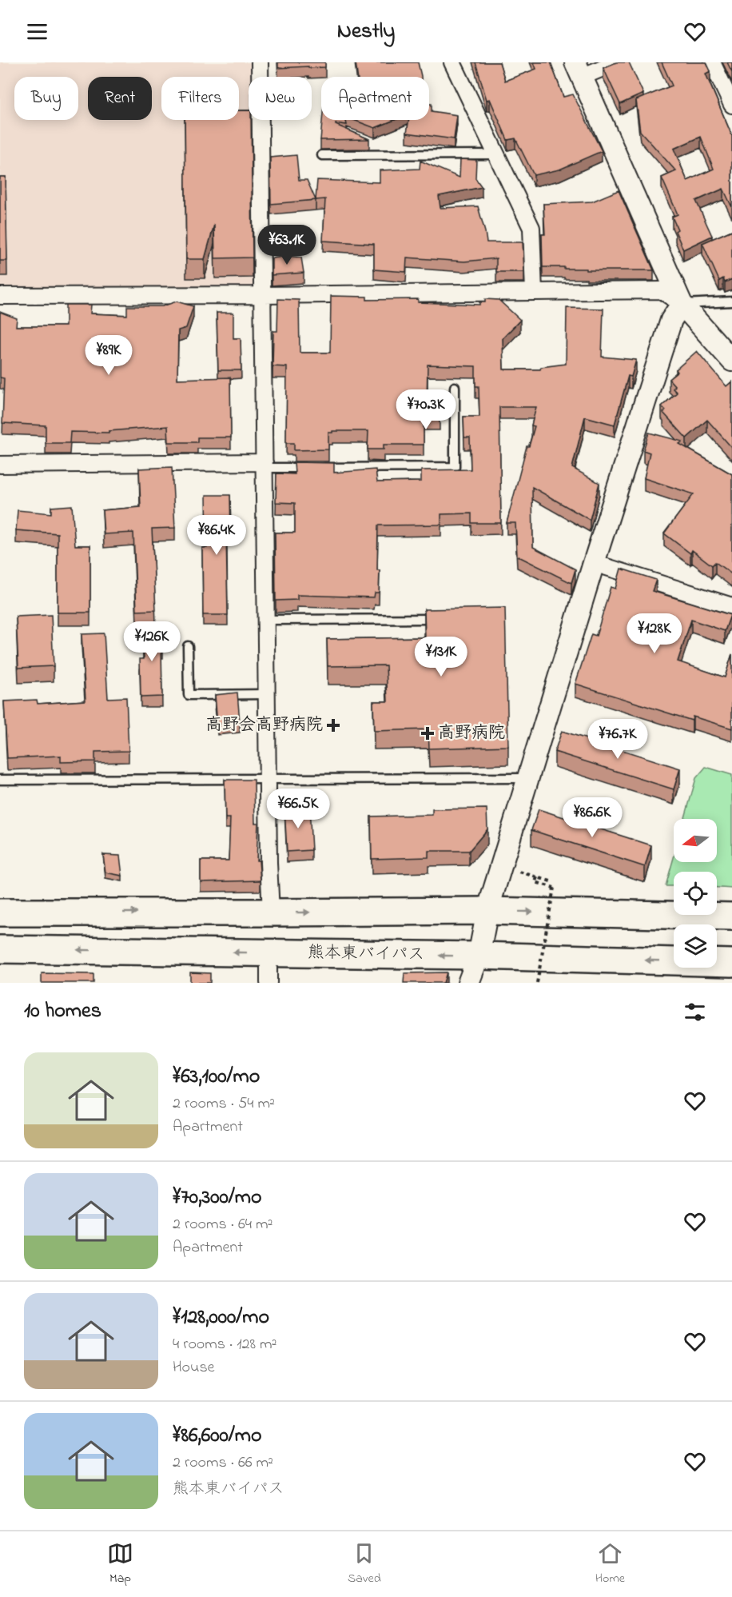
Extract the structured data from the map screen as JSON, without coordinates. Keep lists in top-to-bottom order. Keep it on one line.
{"streets":{"highway":["熊本東バイパス"]},"places":{"health":["高野会高野病院","高野病院"]},"north":"left","page":{"header":"Nestly","chip":["Buy","Rent","Filters","New","Apartment"],"price":["¥63.1K","¥89K","¥70.3K","¥86.4K","¥128K","¥126K","¥131K","¥76.7K","¥66.5K","¥86.6K"],"heading":"10 homes","list":[{"name":"¥63,100/mo","note":"2 rooms · 54 m² · Apartment"},{"name":"¥70,300/mo","note":"2 rooms · 64 m² · Apartment"},{"name":"¥128,000/mo","note":"4 rooms · 128 m² · House"},{"name":"¥86,600/mo","note":"2 rooms · 66 m² · 熊本東バイパス"}],"tabs":["Map","Saved","Home"]}}
